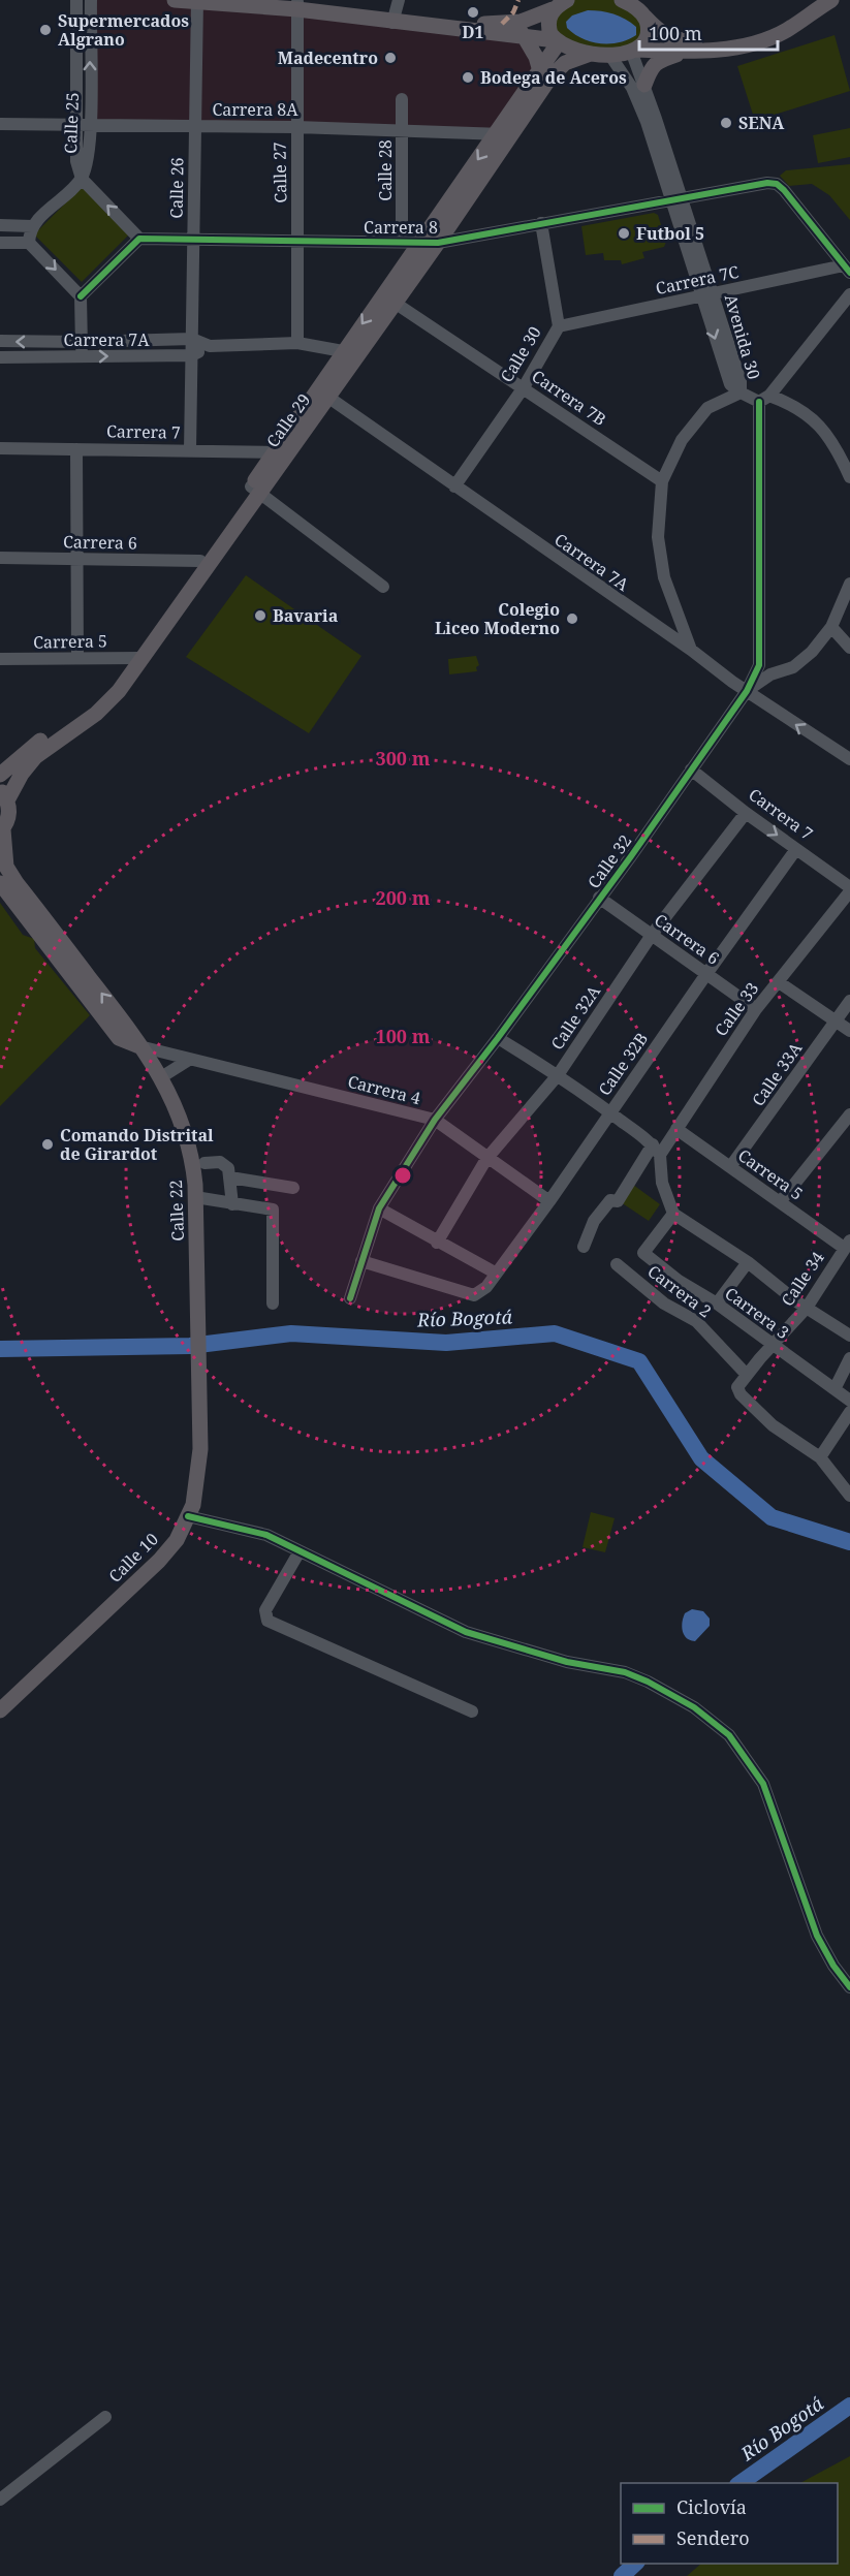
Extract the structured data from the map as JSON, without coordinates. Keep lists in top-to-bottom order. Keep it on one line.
{"streets":{"main road":["Calle 29","Calle 22","Calle 10"],"street":["Carrera 8A","Calle 25","Calle 28","Calle 27","Calle 26","Carrera 8","Carrera 7C","Avenida 30","Carrera 7A","Calle 30","Carrera 7B","Carrera 7","Carrera 6","Carrera 5","Calle 32","Calle 33","Calle 32A","Calle 32B","Calle 33A","Carrera 4","Calle 34","Carrera 2","Carrera 3"]},"crossings":[["Carrera 8A","Calle 25"],["Carrera 8A","Calle 28"],["Carrera 8A","Calle 27"],["Carrera 8A","Calle 26"],["Carrera 8A","Calle 29"],["Calle 28","Carrera 8"],["Calle 27","Carrera 8"],["Calle 27","Carrera 7A"],["Calle 26","Carrera 8"],["Calle 26","Carrera 7A"],["Calle 26","Carrera 7"],["Carrera 8","Carrera 7C"],["Carrera 8","Avenida 30"],["Carrera 8","Calle 30"],["Carrera 8","Calle 29"],["Carrera 7C","Avenida 30"],["Carrera 7C","Calle 30"],["Carrera 7A","Calle 30"],["Carrera 7A","Calle 29"],["Carrera 7A","Calle 32"],["Calle 30","Carrera 7B"],["Carrera 7B","Calle 29"],["Calle 29","Carrera 7"],["Calle 29","Carrera 6"],["Calle 29","Carrera 5"],["Calle 29","Calle 22"],["Carrera 7","Calle 32"],["Carrera 7","Calle 33"],["Carrera 7","Calle 32A"],["Carrera 7","Calle 32B"],["Carrera 6","Calle 32"],["Carrera 6","Calle 33"],["Carrera 6","Calle 32A"],["Carrera 6","Calle 32B"],["Carrera 5","Calle 33"],["Carrera 5","Calle 33A"],["Carrera 5","Calle 34"],["Calle 32","Calle 32B"],["Calle 32","Carrera 4"],["Calle 32A","Carrera 4"],["Calle 32B","Carrera 4"],["Carrera 4","Calle 22"],["Calle 22","Calle 10"],["Calle 34","Carrera 2"],["Calle 34","Carrera 3"]],"water":["Río Bogotá"],"places":["D1","Supermercados Algrano","Madecentro","Bodega de Aceros","SENA","Futbol 5","Bavaria","Colegio Liceo Moderno","Comando Distrital de Girardot"],"legend":["Ciclovía","Sendero"],"scale_bar":"100 m","rings":["300 m","200 m","100 m"]}
